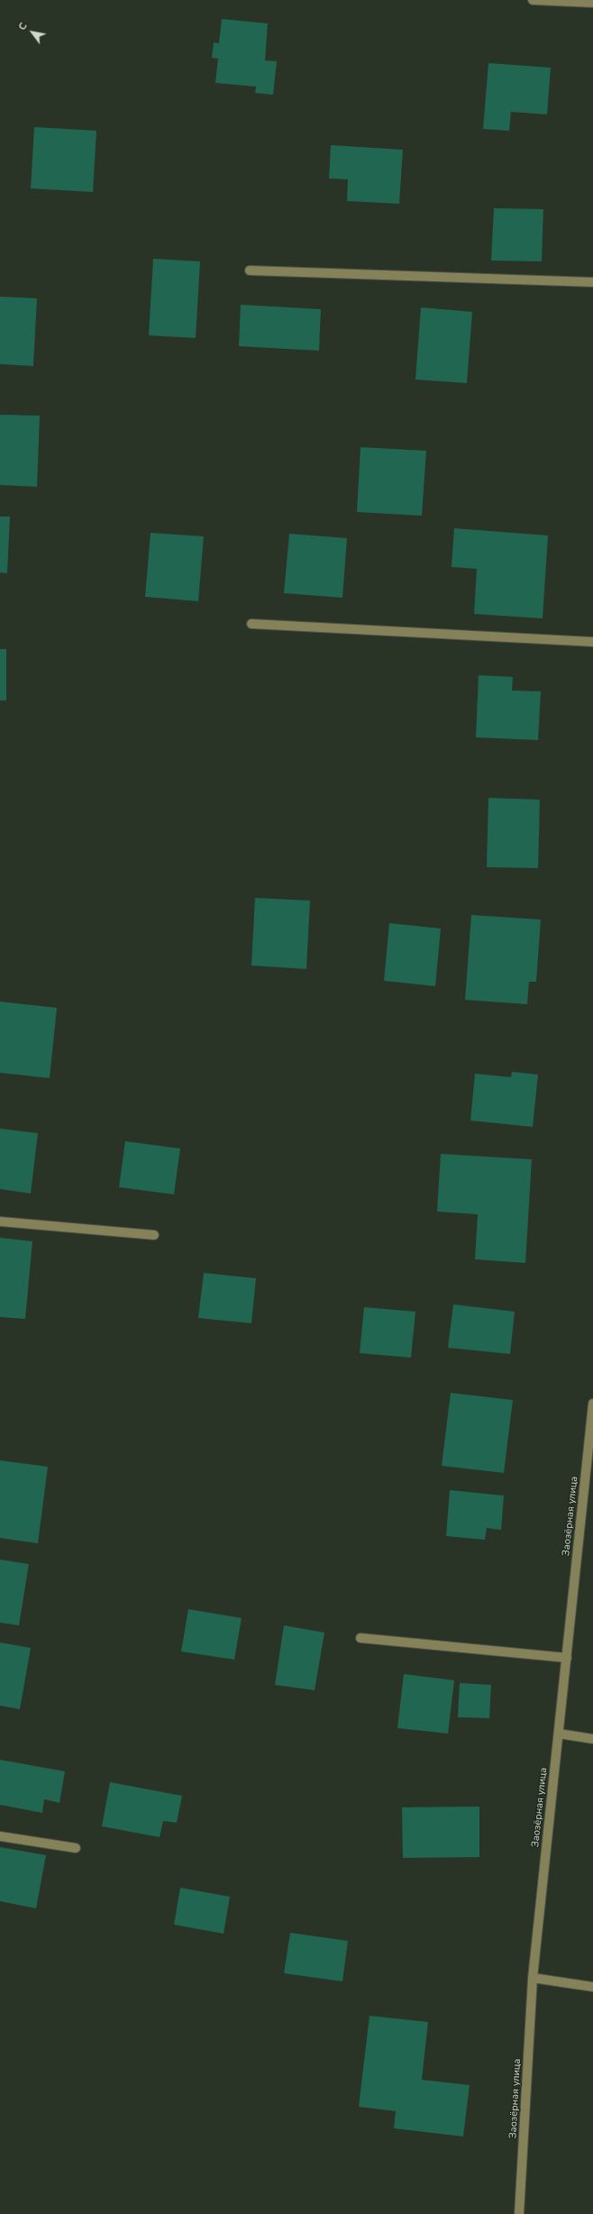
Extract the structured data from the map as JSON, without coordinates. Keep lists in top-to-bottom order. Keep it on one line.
{"streets":{"street":["Заозёрная улица"]},"north":"top left"}
